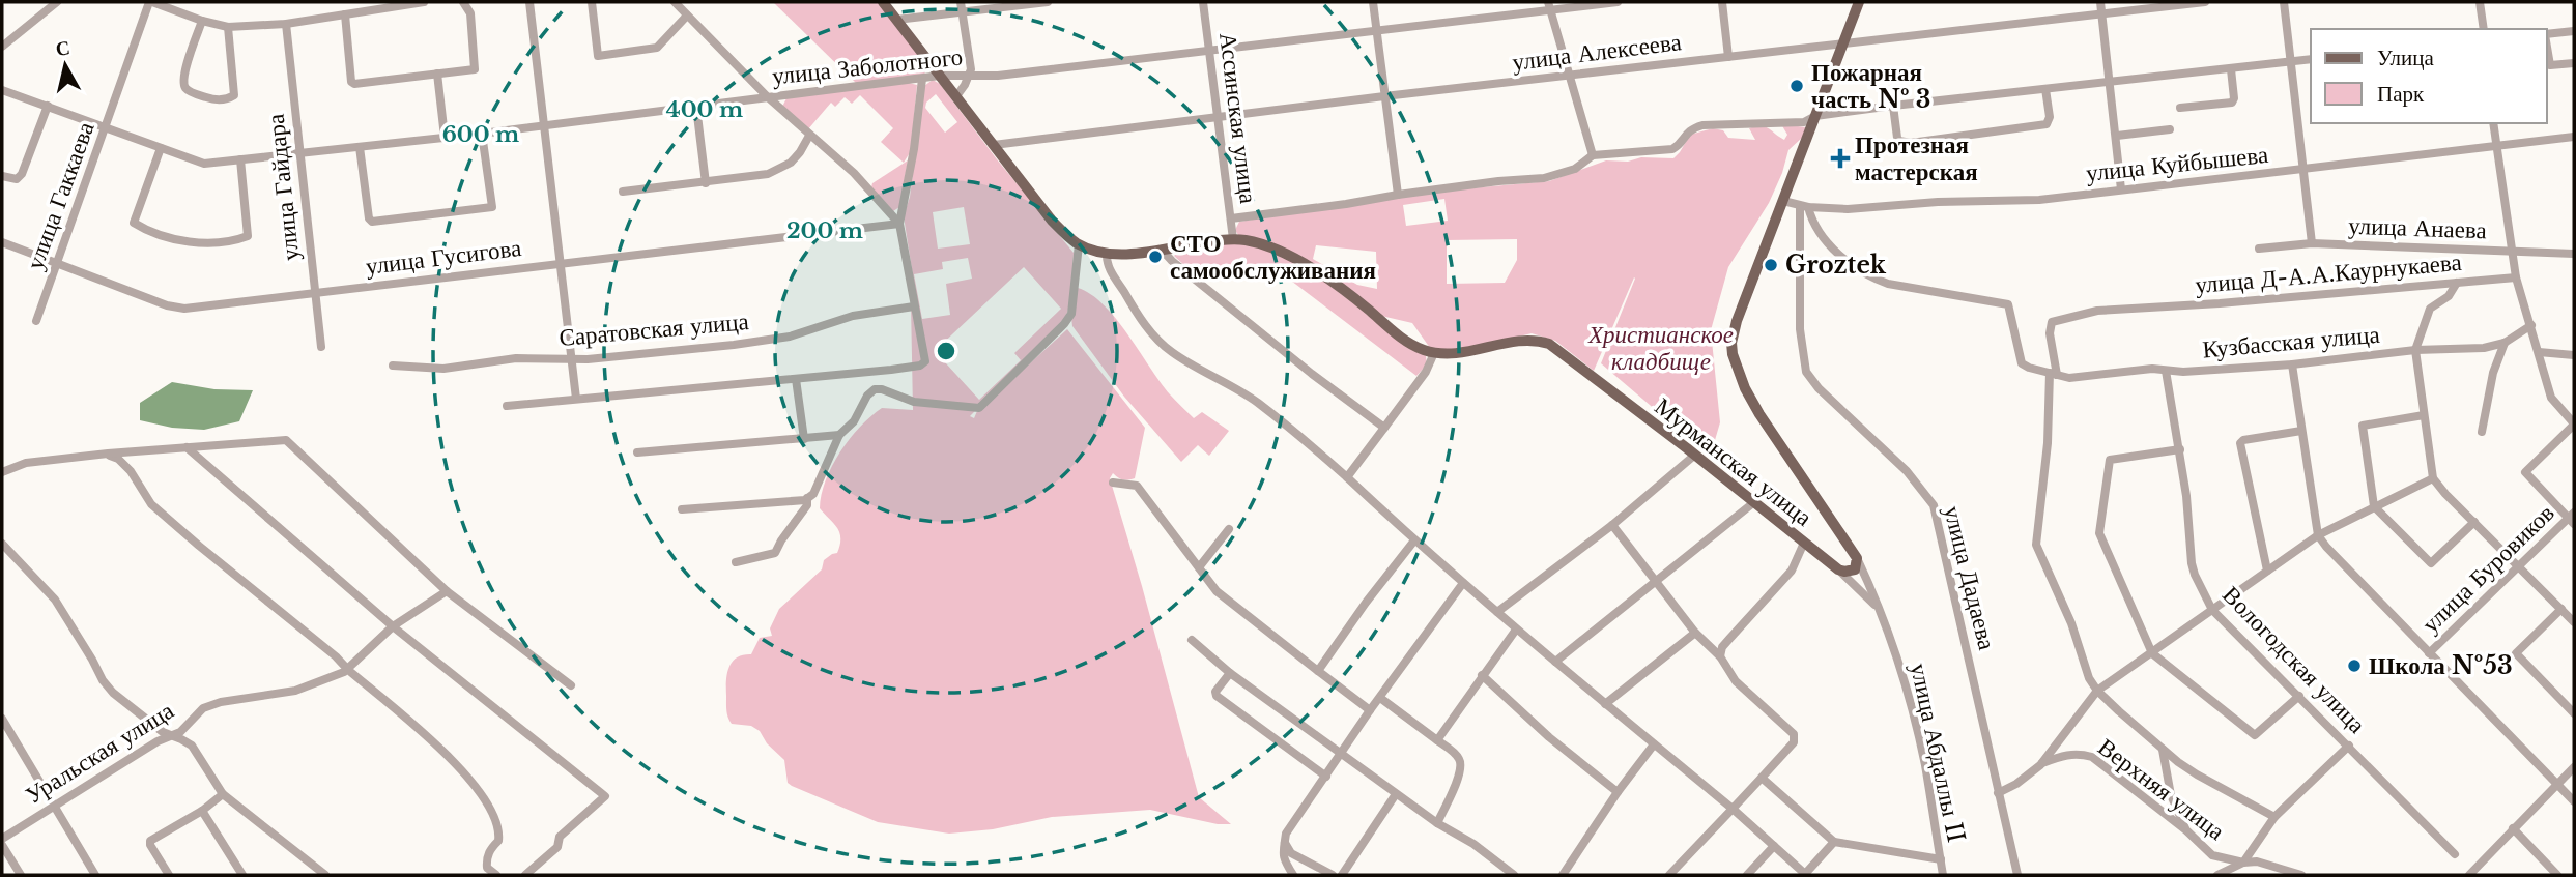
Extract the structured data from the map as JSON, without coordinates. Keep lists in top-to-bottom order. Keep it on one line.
{"streets":{"main road":["Мурманская улица"],"street":["улица Алексеева","улица Заболотного","Ассинская улица","улица Куйбышева","улица Гайдара","улица Гаккаева","улица Анаева","улица Гусигова","улица Д-А.А.Каурнукаева","Саратовская улица","Кузбасская улица","улица Буровиков","улица Дадаева","Вологодская улица","Уральская улица","улица Абдаллы II","Верхняя улица"]},"crossings":[["улица Алексеева","Ассинская улица"],["улица Заболотного","Ассинская улица"],["улица Заболотного","улица Гайдара"],["улица Заболотного","улица Гаккаева"],["Ассинская улица","Мурманская улица"],["улица Куйбышева","улица Дадаева"],["улица Гайдара","улица Гусигова"],["улица Гаккаева","улица Гусигова"],["улица Д-А.А.Каурнукаева","Кузбасская улица"],["Кузбасская улица","Вологодская улица"]],"parks":["Христианское кладбище"],"places":{"other":["Пожарная часть № 3","СТО самообслуживания","Groztek","Школа №53"],"health":["Протезная мастерская"]},"legend":["Улица","Парк"],"north":"top","rings":["400 m","600 m","200 m"]}
